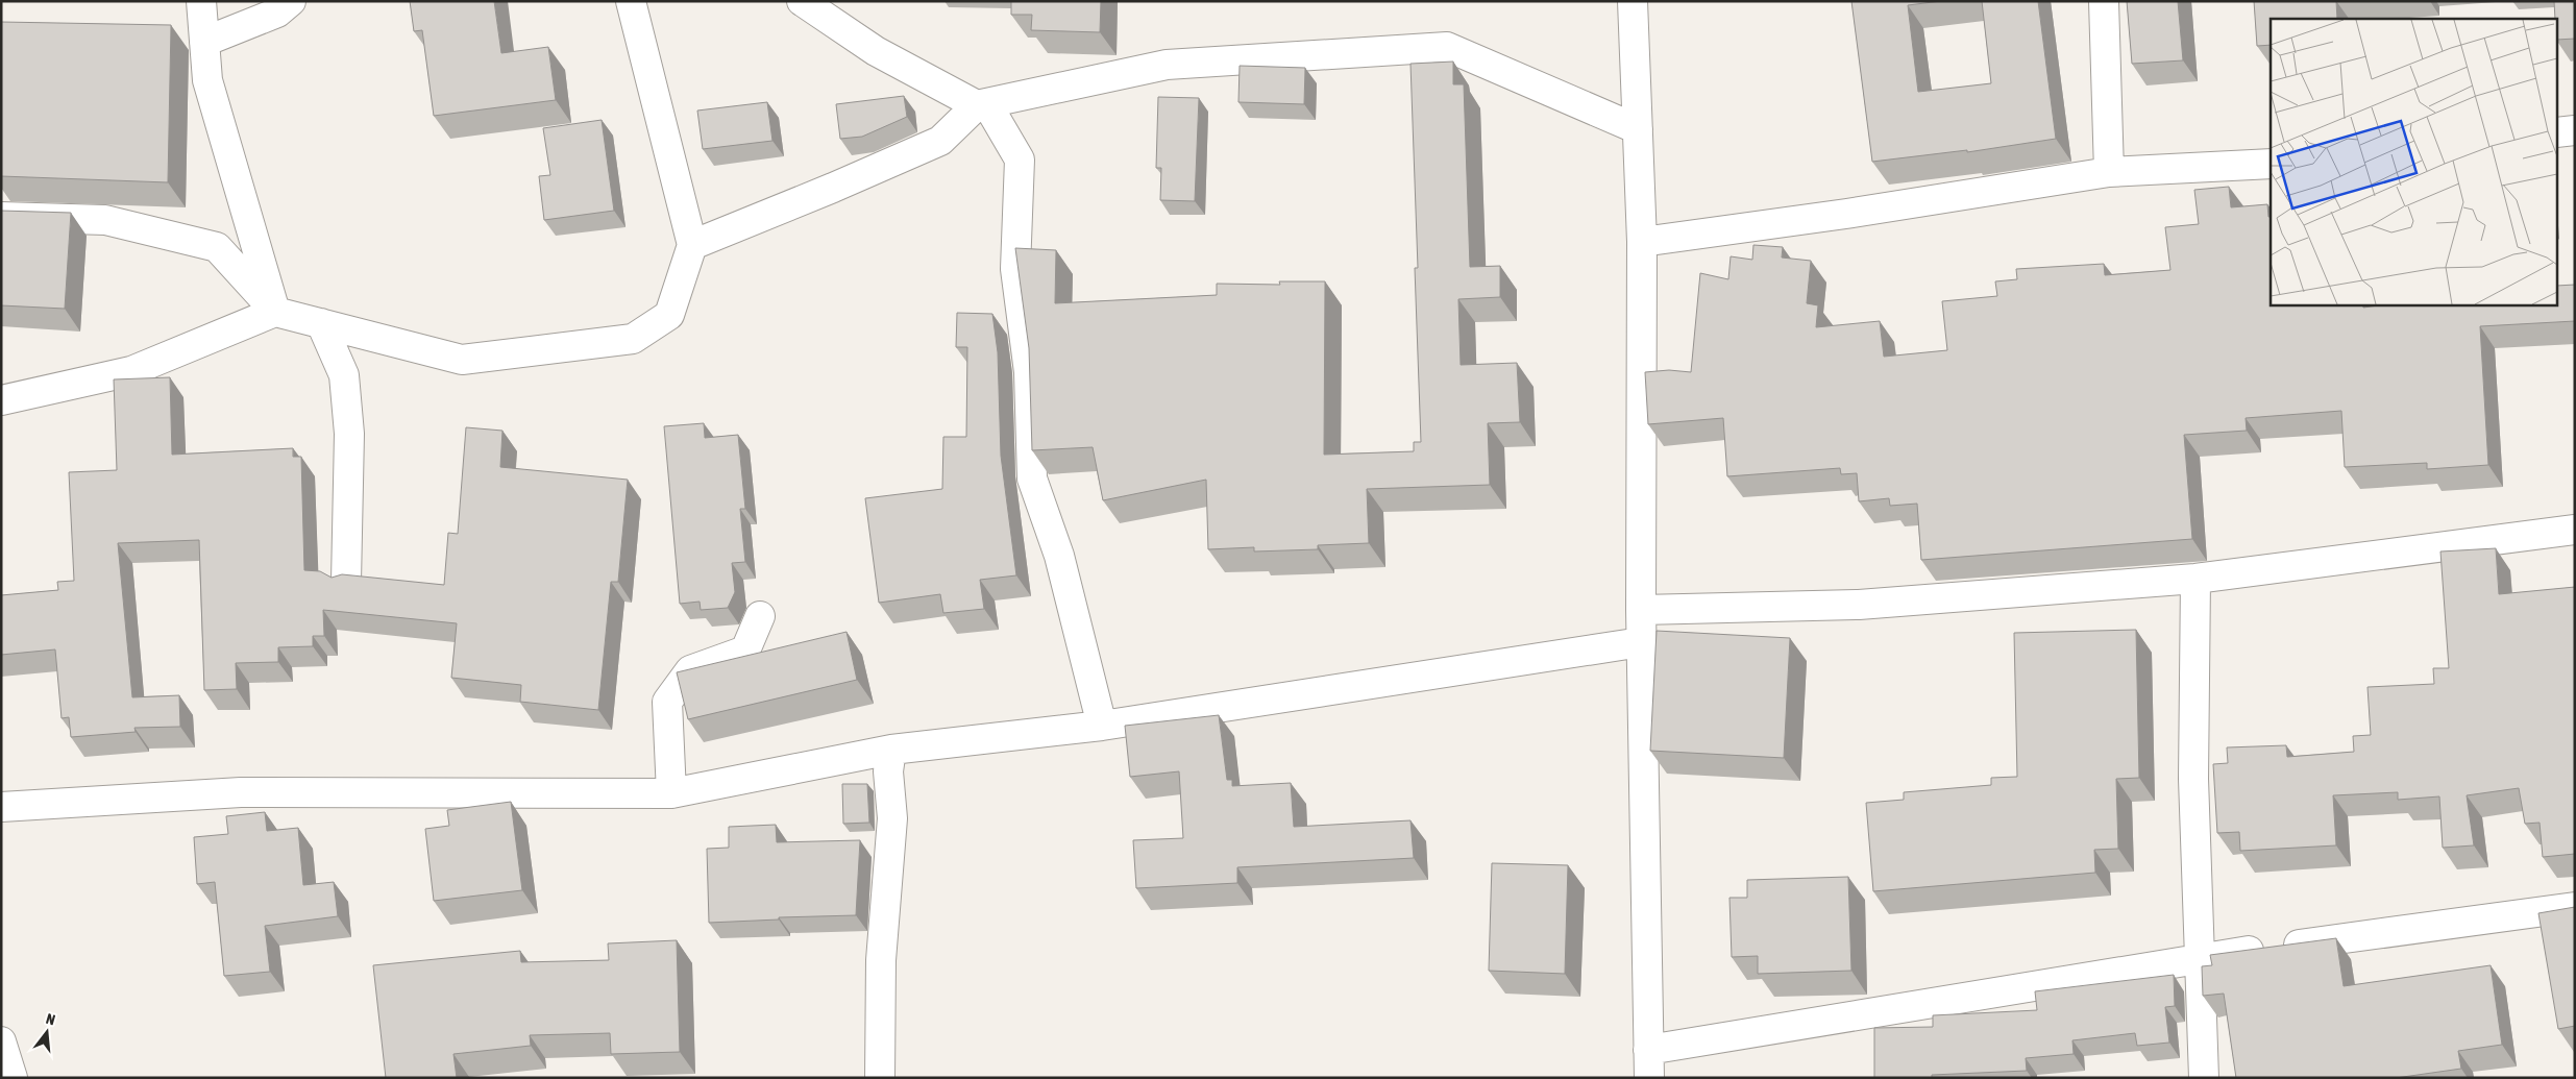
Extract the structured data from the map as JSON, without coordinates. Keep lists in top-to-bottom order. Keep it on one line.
{"north":"top"}
